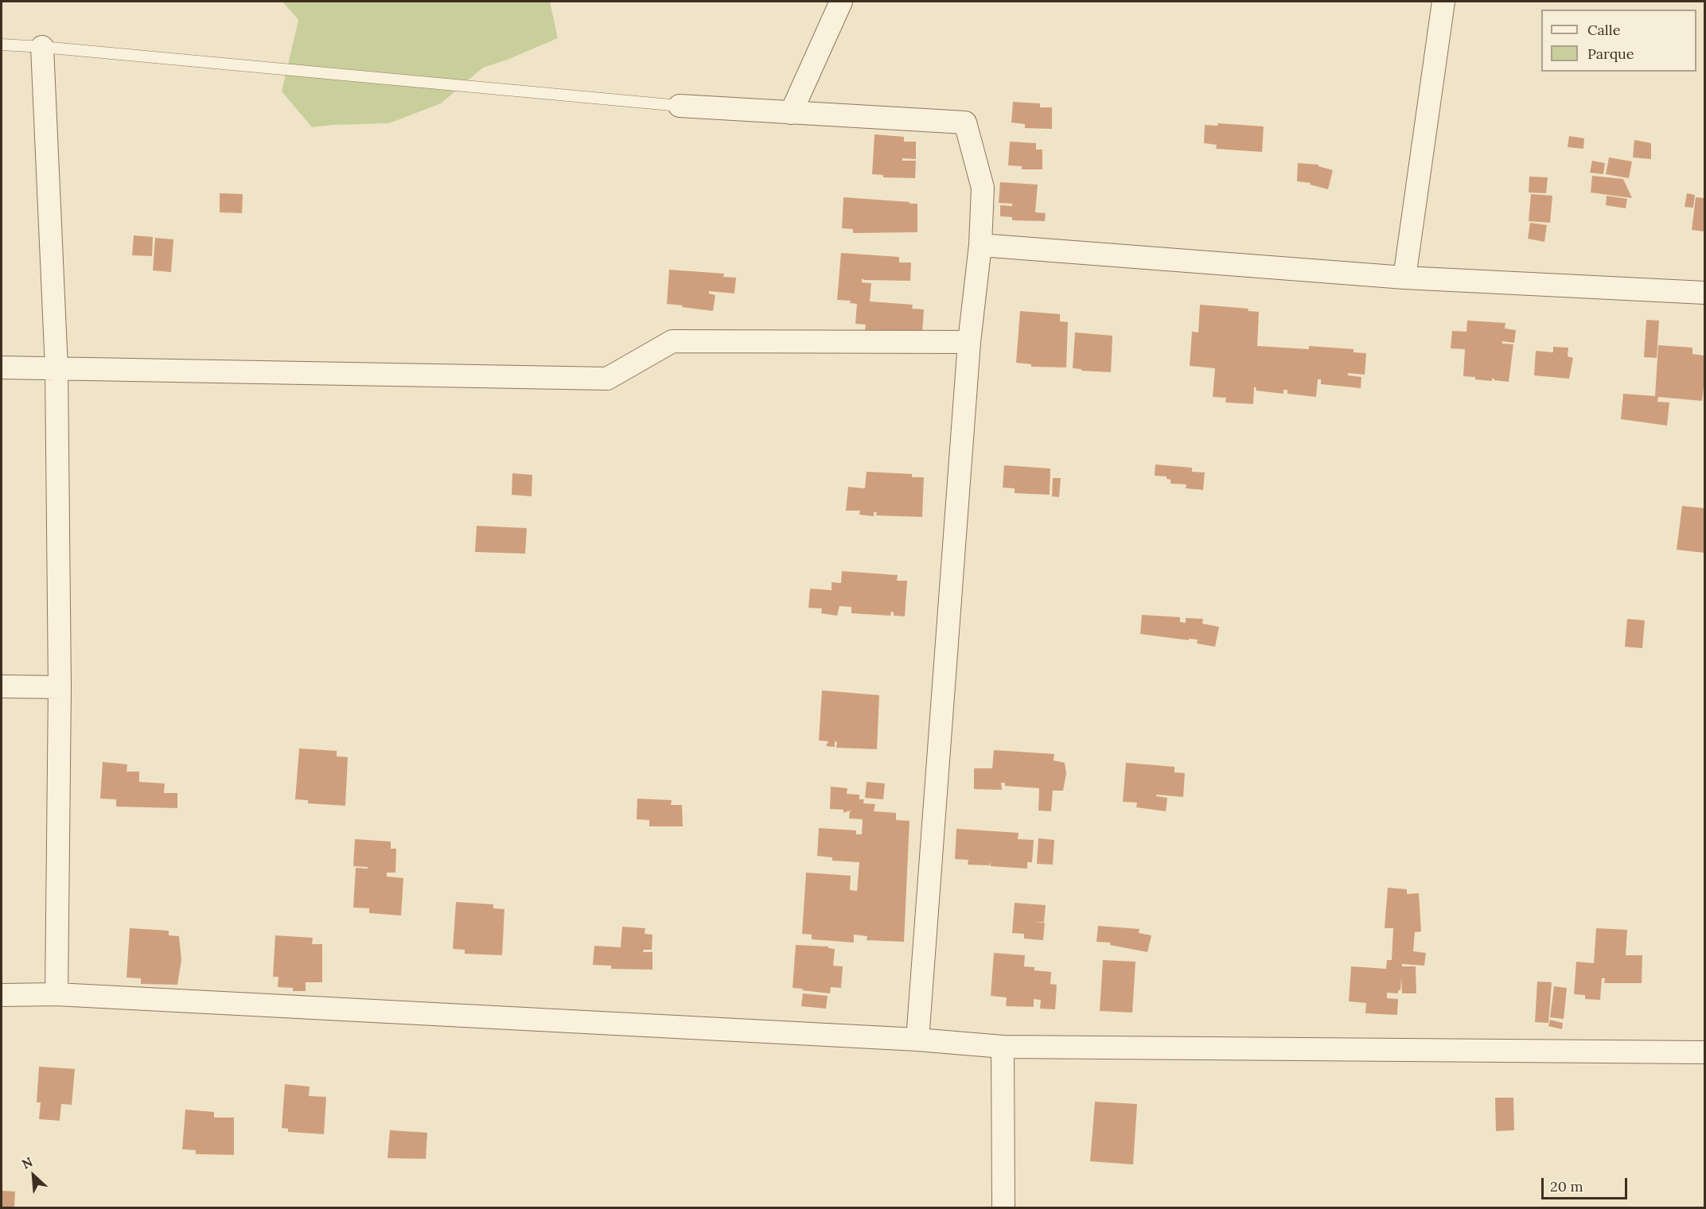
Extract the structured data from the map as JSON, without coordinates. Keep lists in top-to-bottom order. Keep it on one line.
{"legend":["Calle","Parque"],"scale_bar":"20 m","north":"top left"}
